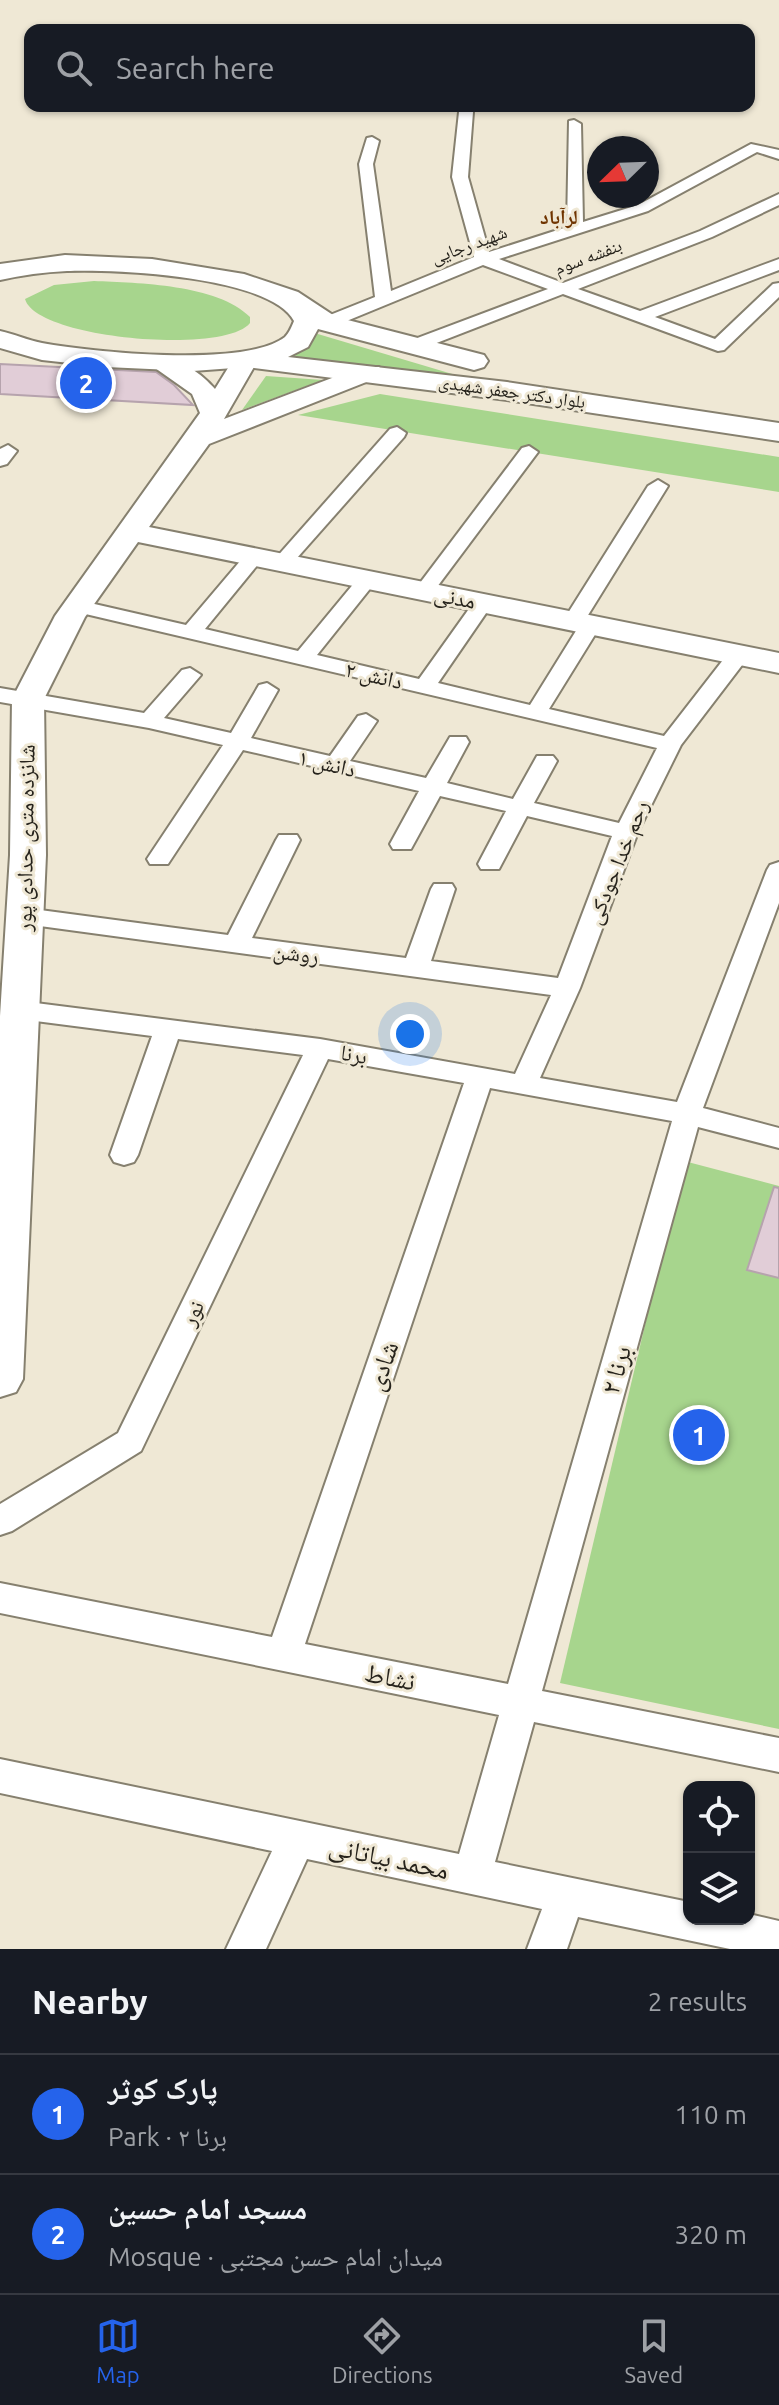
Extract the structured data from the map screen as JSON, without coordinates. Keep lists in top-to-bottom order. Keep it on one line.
{"streets":{"main road":["بلوار دکتر جعفر شهیدی"],"street":["شهید رجایی","بنفشه سوم","مدنی","دانش ۲","دانش ۱","شانزده متری حدادی پور","رحم خدا جودکی","روشن","برنا","نور","شادی","برنا ۲","نشاط","محمد بیاتانی"]},"crossings":[["شهید رجایی","بلوار دکتر جعفر شهیدی"],["بنفشه سوم","بلوار دکتر جعفر شهیدی"],["بلوار دکتر جعفر شهیدی","شانزده متری حدادی پور"],["مدنی","شانزده متری حدادی پور"],["مدنی","رحم خدا جودکی"],["دانش ۲","شانزده متری حدادی پور"],["دانش ۲","رحم خدا جودکی"],["دانش ۱","شانزده متری حدادی پور"],["دانش ۱","رحم خدا جودکی"],["شانزده متری حدادی پور","روشن"],["شانزده متری حدادی پور","برنا"],["رحم خدا جودکی","روشن"],["رحم خدا جودکی","برنا"],["برنا","نور"],["برنا","شادی"],["برنا","برنا ۲"],["شادی","نشاط"],["برنا ۲","نشاط"],["برنا ۲","محمد بیاتانی"]],"districts":["لرآباد"],"north":"bottom left","page":{"search":"Search here","pins":["2","1"],"heading":["Nearby","2 results"],"list":[{"mark":"1","name":"پارک کوثر","note":"Park · برنا ۲","value":"110 m"},{"mark":"2","name":"مسجد امام حسین","note":"Mosque · میدان امام حسن مجتبی","value":"320 m"}],"nav":["Map","Directions","Saved"]}}
